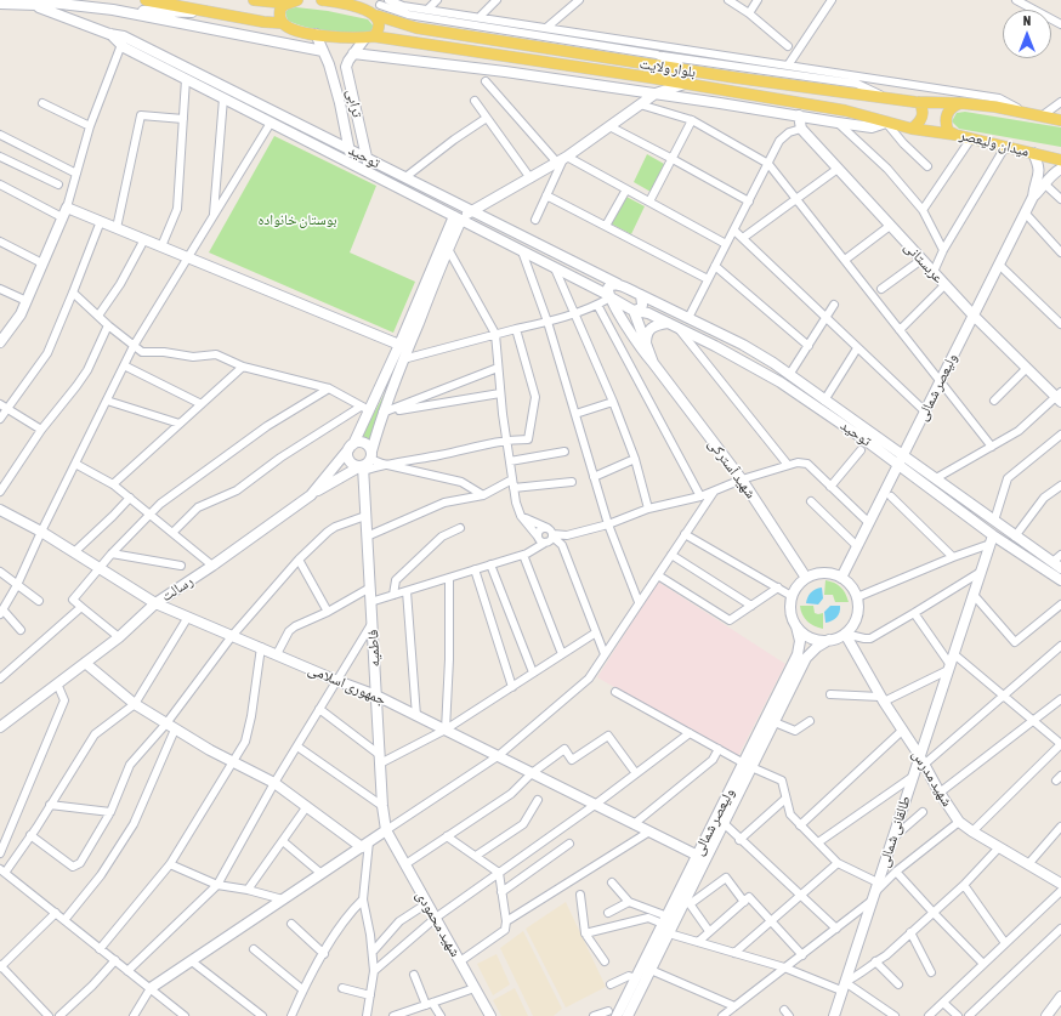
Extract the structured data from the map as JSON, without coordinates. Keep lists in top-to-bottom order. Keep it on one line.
{"streets":{"main road":["بلوار ولایت","ترابی","میدان ولیعصر","توحید","عربستانی","ولیعصر شمالی","شهید آسترکی","رسالت","فاطمیه","جمهوری اسلامی","شهید مدرس","طالقانی شمالی","شهید محمودی"]},"crossings":[["بلوار ولایت","ترابی"],["بلوار ولایت","میدان ولیعصر"],["ترابی","توحید"],["توحید","ولیعصر شمالی"],["توحید","رسالت"],["توحید","طالقانی شمالی"],["عربستانی","ولیعصر شمالی"],["ولیعصر شمالی","شهید آسترکی"],["ولیعصر شمالی","جمهوری اسلامی"],["ولیعصر شمالی","شهید مدرس"],["شهید آسترکی","شهید مدرس"],["رسالت","فاطمیه"],["رسالت","جمهوری اسلامی"],["فاطمیه","جمهوری اسلامی"],["فاطمیه","شهید محمودی"],["شهید مدرس","طالقانی شمالی"]],"parks":["بوستان خانواده"],"north":"top"}
